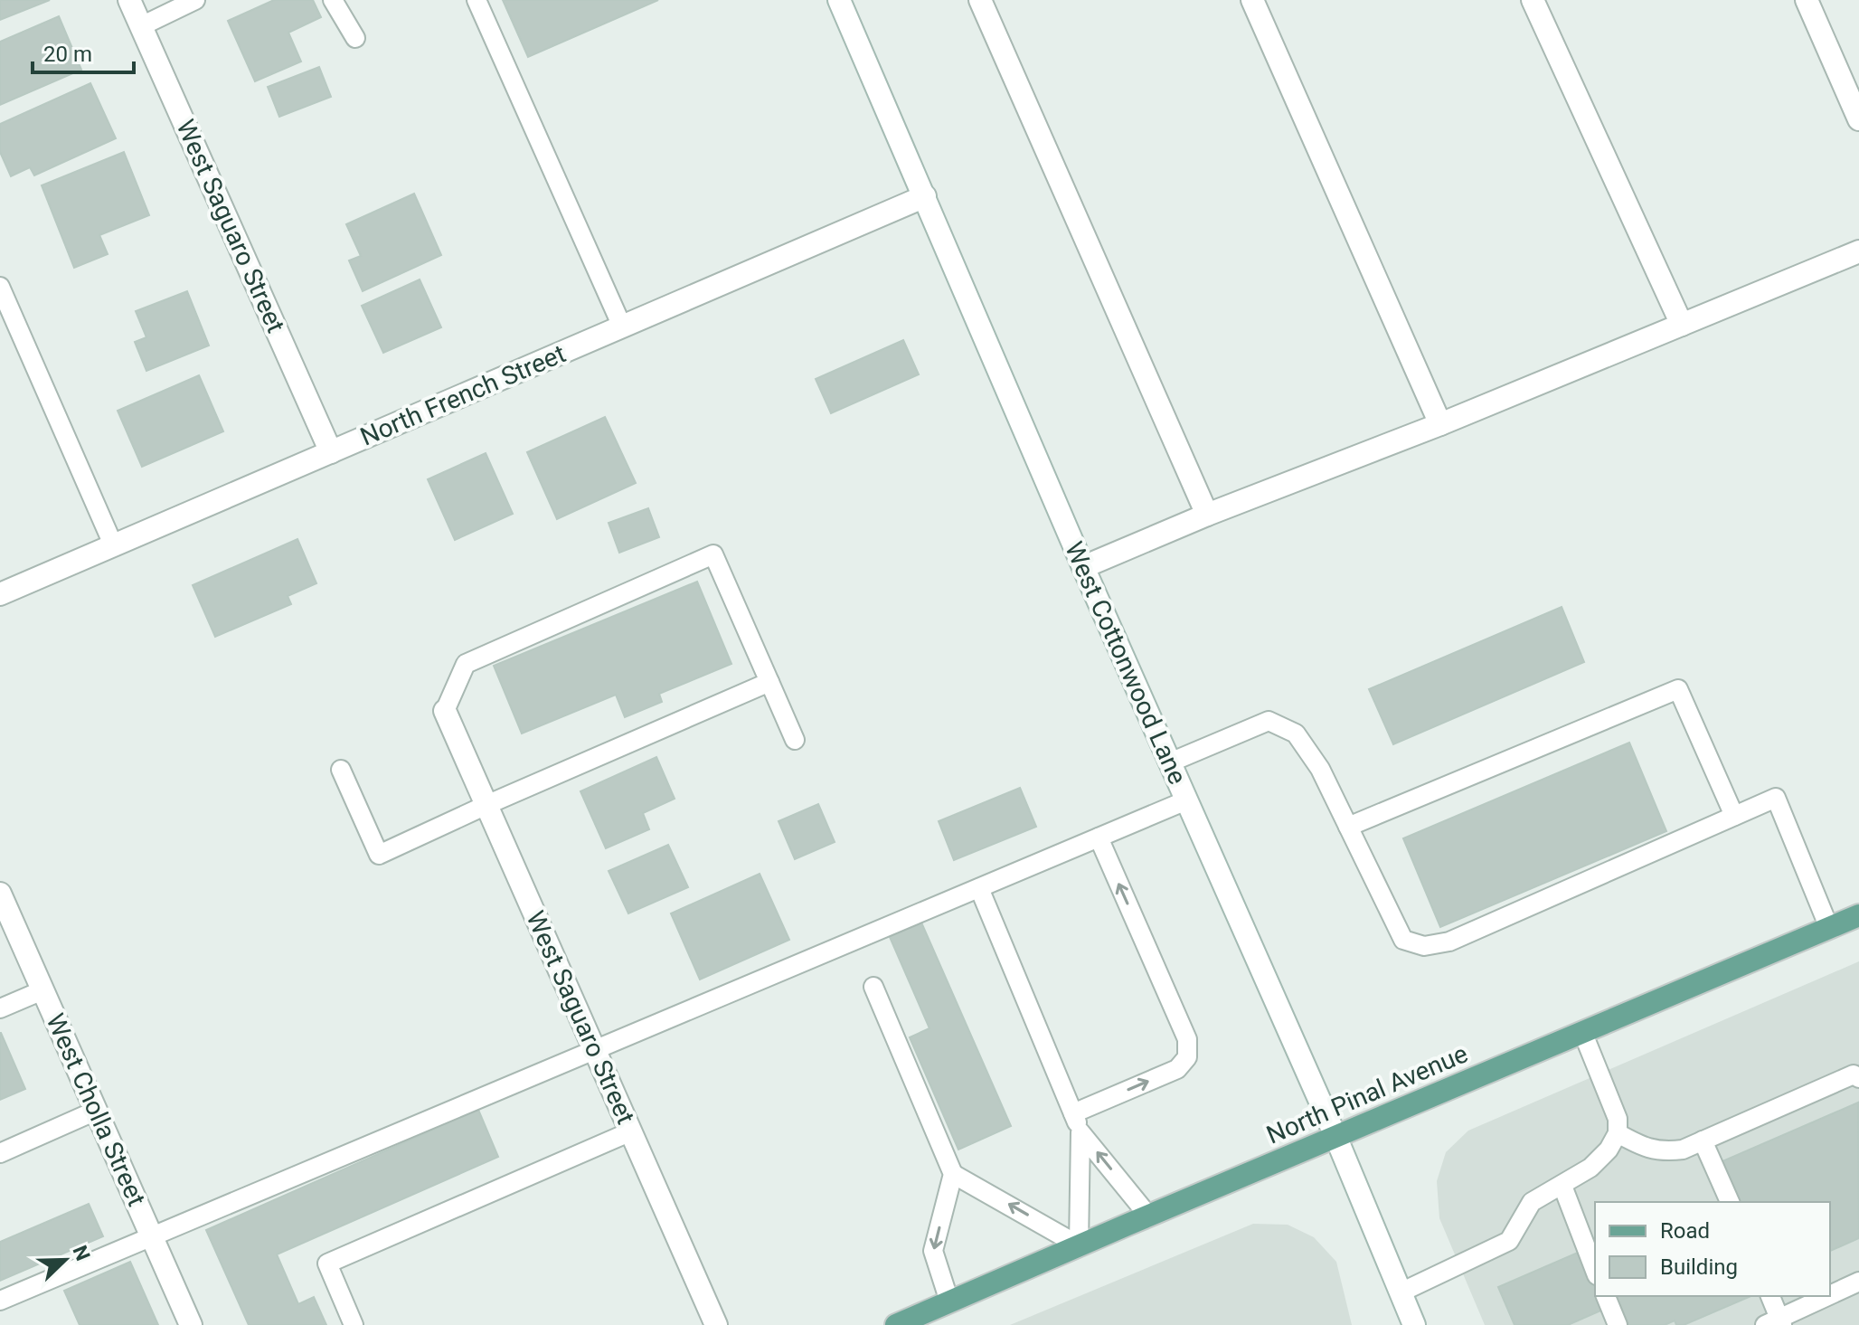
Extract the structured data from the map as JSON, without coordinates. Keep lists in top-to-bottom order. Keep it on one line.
{"streets":{"main road":["North Pinal Avenue"],"street":["West Saguaro Street","North French Street","West Cottonwood Lane","West Cholla Street"]},"crossings":[["West Saguaro Street","North French Street"],["North French Street","West Cottonwood Lane"],["West Cottonwood Lane","North Pinal Avenue"]],"legend":["Road","Building"],"scale_bar":"20 m","north":"top right"}
